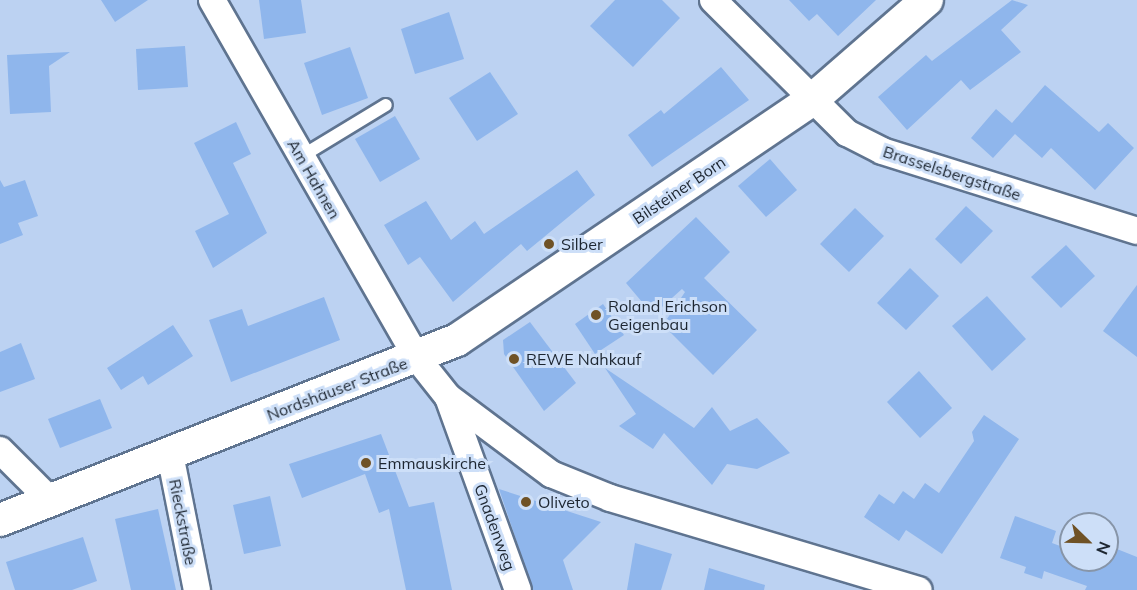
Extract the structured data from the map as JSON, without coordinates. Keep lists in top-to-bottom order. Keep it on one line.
{"streets":{"street":["Brasselsbergstraße","Am Hahnen","Bilsteiner Born","Nordshäuser Straße","Rieckstraße","Gnadenweg"]},"crossings":[["Brasselsbergstraße","Bilsteiner Born"],["Am Hahnen","Bilsteiner Born"],["Am Hahnen","Nordshäuser Straße"],["Bilsteiner Born","Nordshäuser Straße"],["Nordshäuser Straße","Rieckstraße"],["Nordshäuser Straße","Gnadenweg"]],"places":["Silber","Roland Erichson Geigenbau","REWE Nahkauf","Emmauskirche","Oliveto"],"north":"bottom right"}
